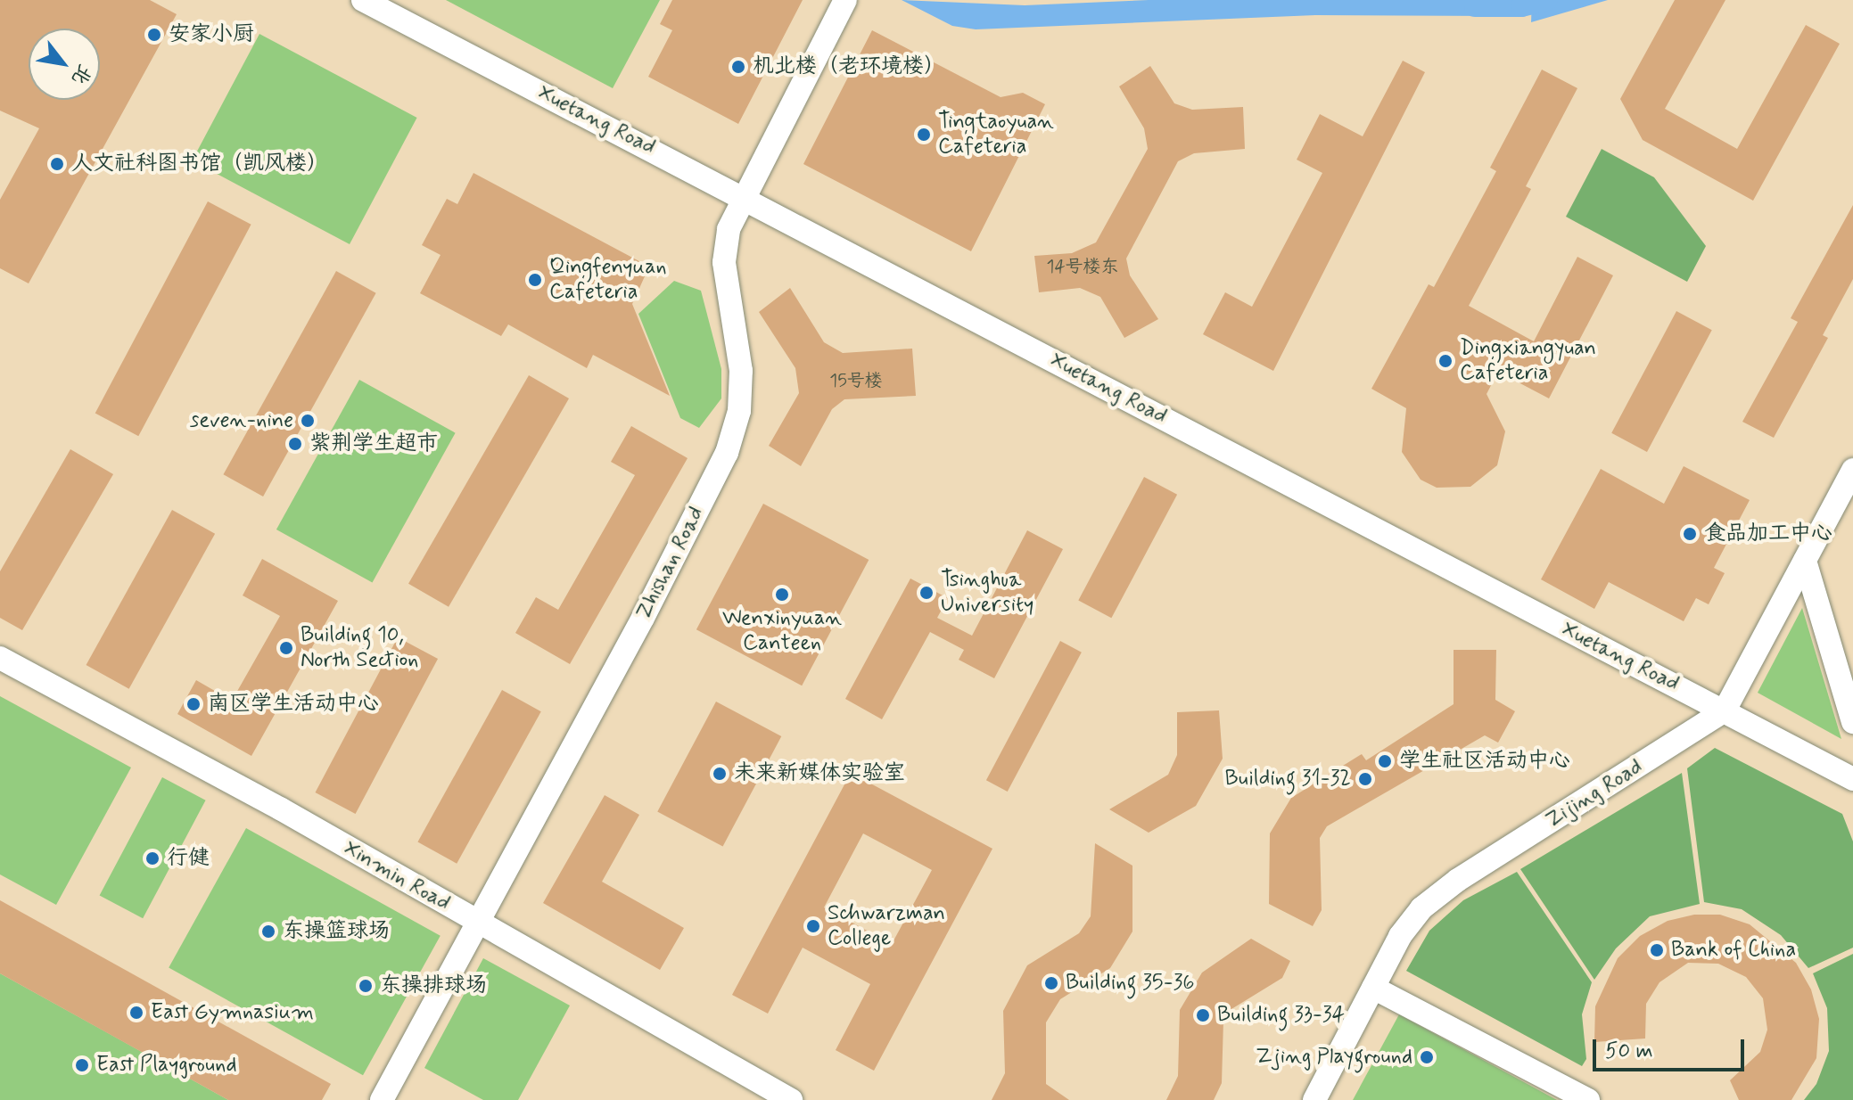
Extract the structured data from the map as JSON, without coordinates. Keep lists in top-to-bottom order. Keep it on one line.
{"streets":{"street":["Xuetang Road","Zhishan Road","Zijing Road","Xinmin Road"]},"crossings":[["Xuetang Road","Zhishan Road"],["Xuetang Road","Zijing Road"],["Zhishan Road","Xinmin Road"]],"places":["安家小厨","机北楼（老环境楼）","Tingtaoyuan Cafeteria","人文社科图书馆（凯风楼）","Qingfenyuan Cafeteria","Dingxiangyuan Cafeteria","seven-nine","紫荆学生超市","食品加工中心","Tsinghua University","Wenxinyuan Canteen","Building 10, North Section","南区学生活动中心","学生社区活动中心","未来新媒体实验室","Building 31-32","行健","Schwarzman College","东操篮球场","Bank of China","Building 35-36","东操排球场","East Gymnasium","Building 33-34","Zjing Playground","East Playground"],"house_numbers":["14号楼东","15号楼"],"scale_bar":"50 m","north":"bottom right"}
